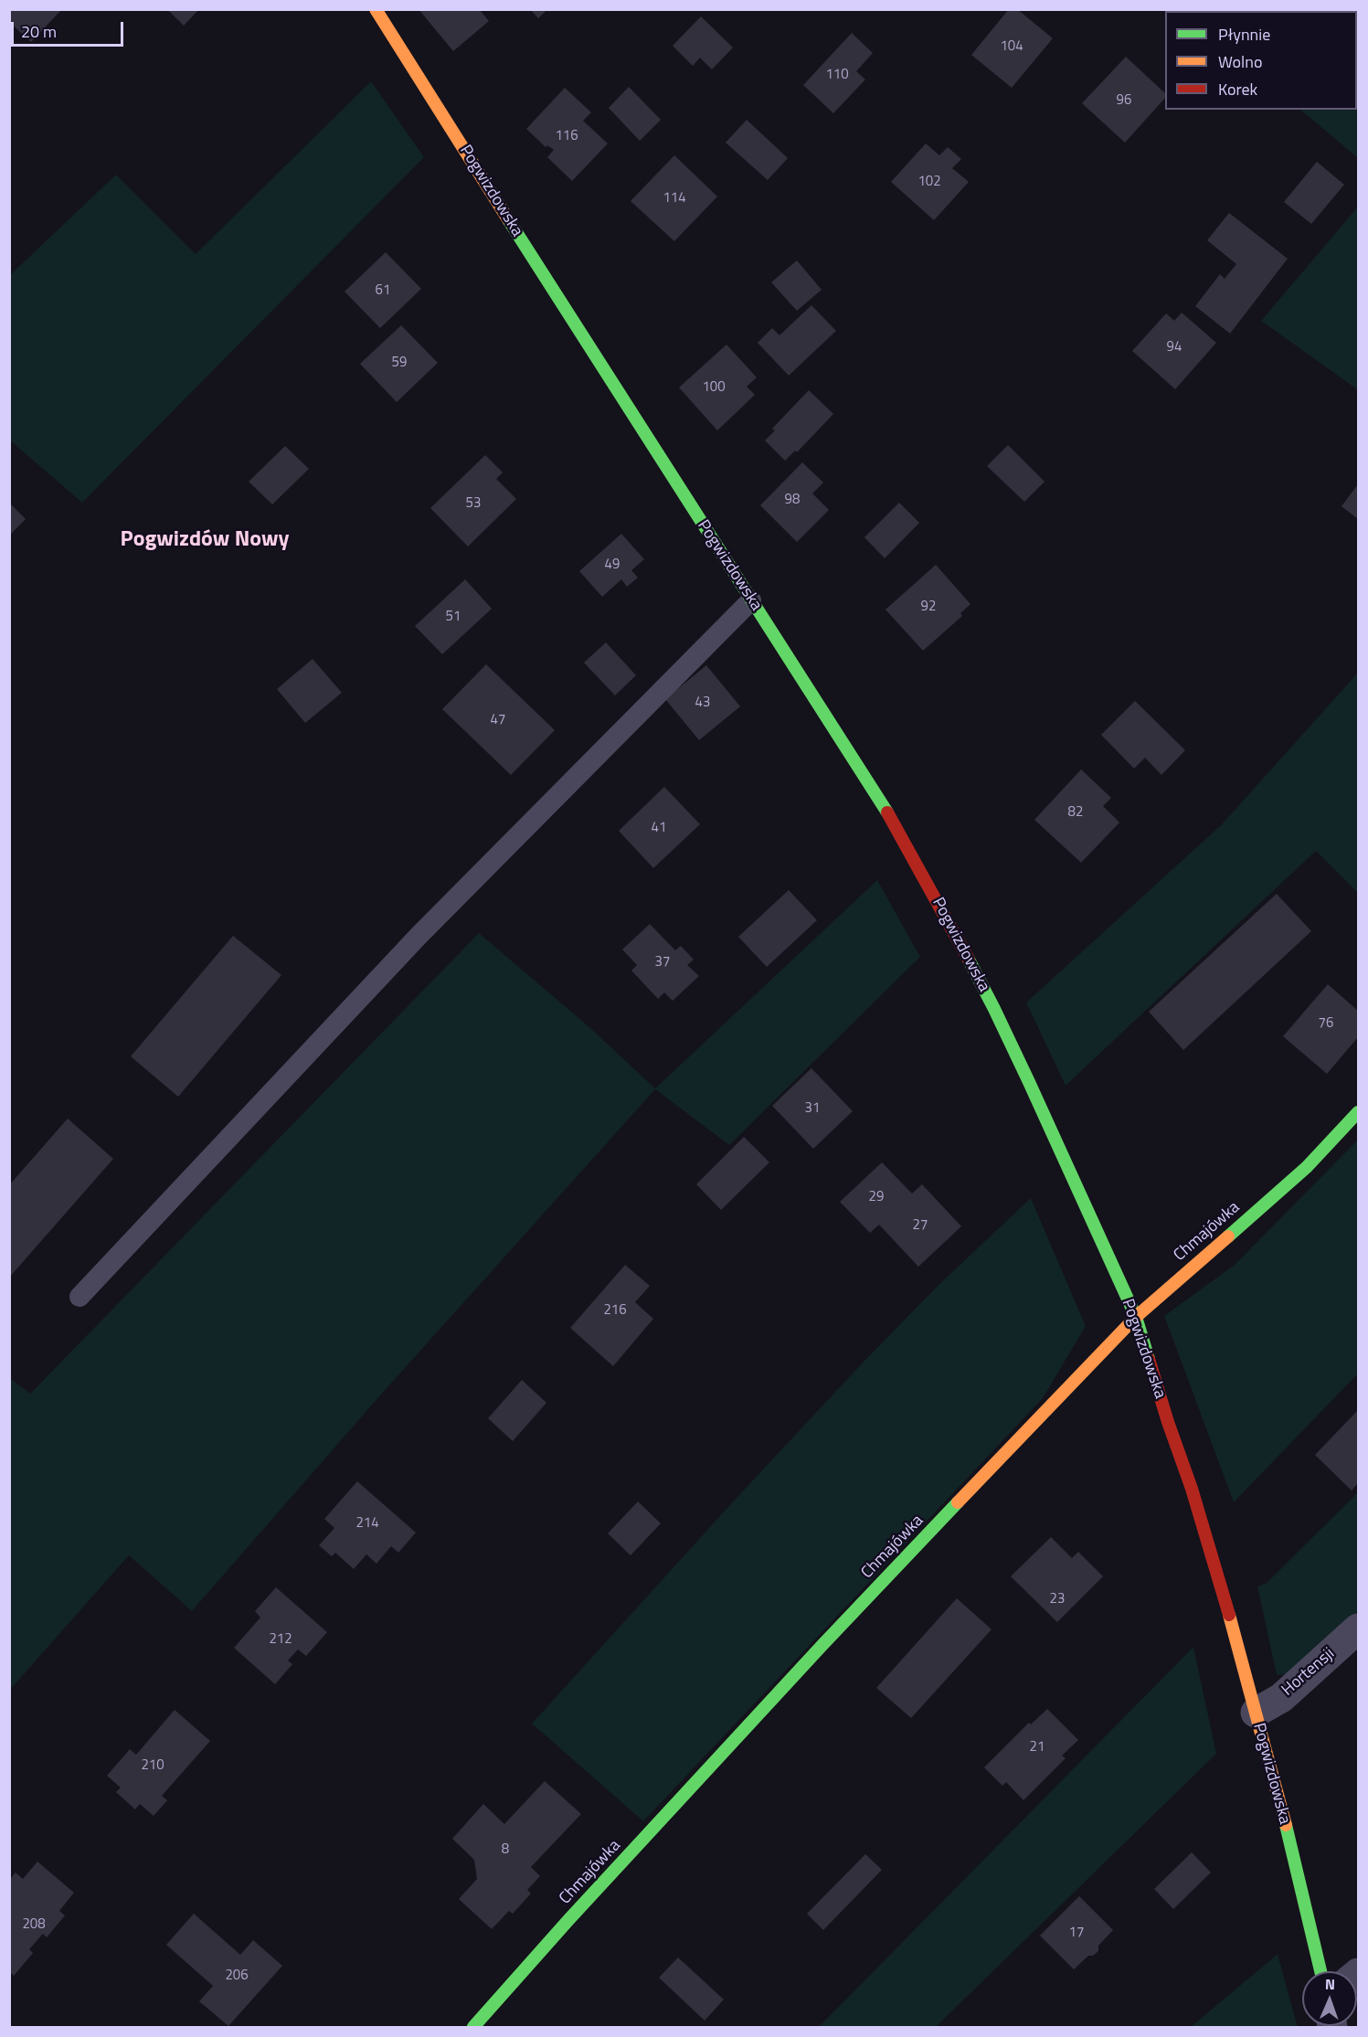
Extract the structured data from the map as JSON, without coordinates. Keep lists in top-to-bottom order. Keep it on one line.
{"streets":{"street":["Pogwizdowska","Chmajówka","Hortensji"]},"crossings":[["Pogwizdowska","Chmajówka"],["Pogwizdowska","Hortensji"]],"districts":["Pogwizdów Nowy"],"house_numbers":["104","110","96","116","102","114","61","94","59","100","98","53","49","92","51","43","47","82","41","37","76","31","29","27","216","214","23","212","21","210","8","208","17","206"],"legend":["Płynnie","Wolno","Korek"],"scale_bar":"20 m","north":"top"}
